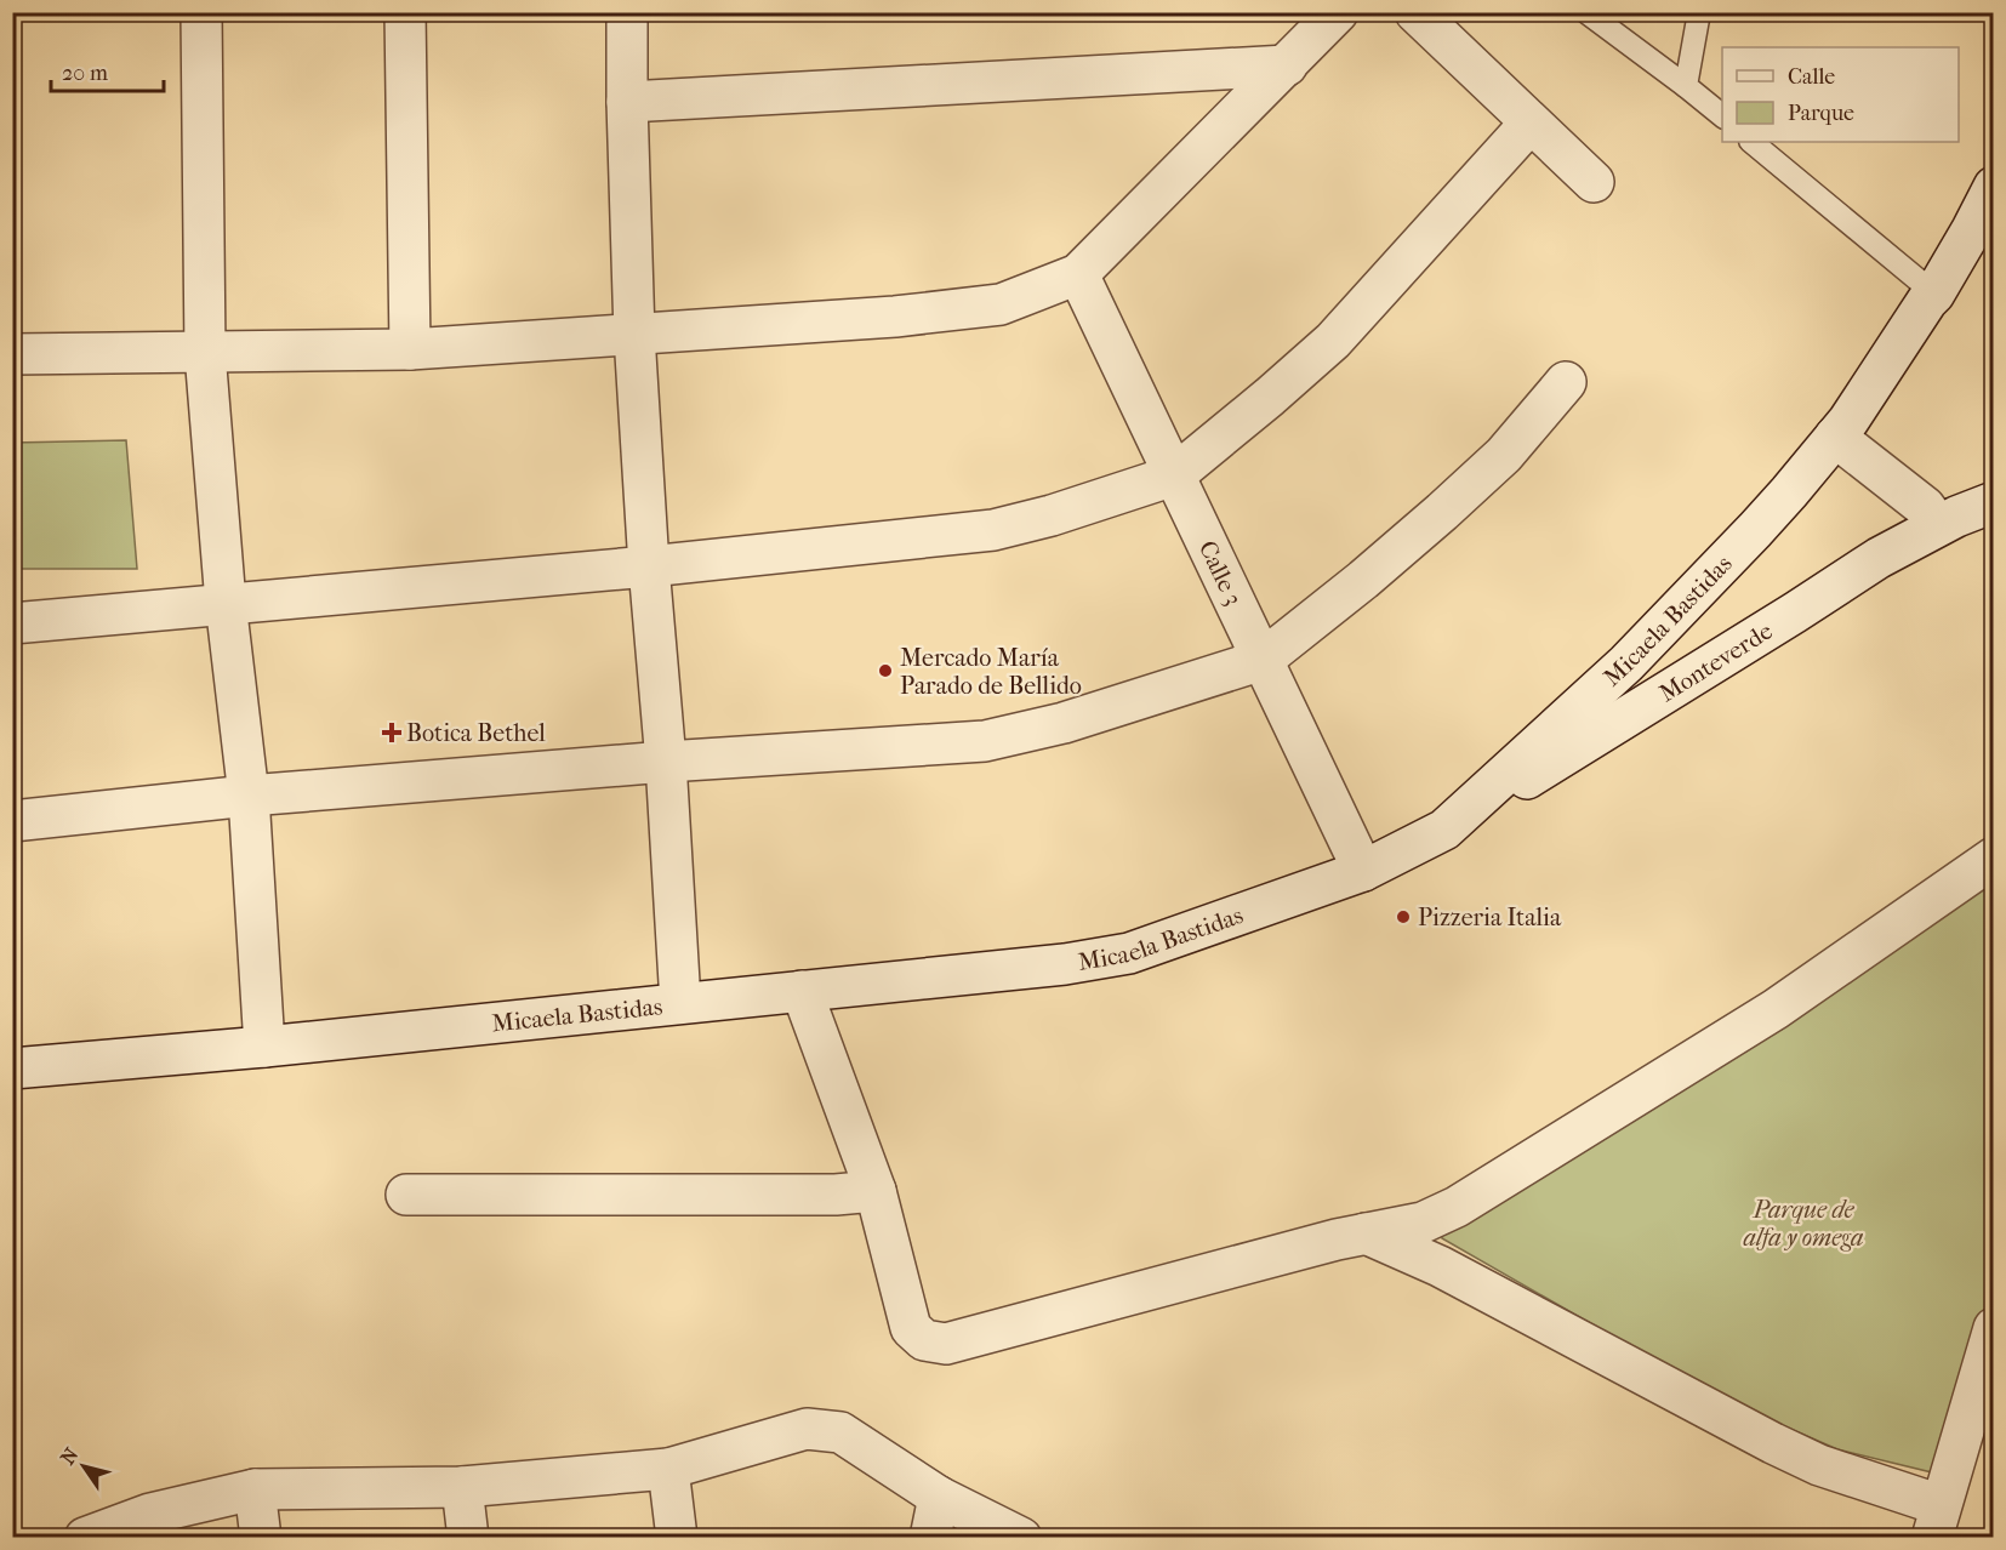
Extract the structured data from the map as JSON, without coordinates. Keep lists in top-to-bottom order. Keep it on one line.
{"streets":{"street":["Calle 3","Micaela Bastidas","Monteverde"]},"crossings":[["Calle 3","Micaela Bastidas"],["Micaela Bastidas","Monteverde"]],"parks":["Parque de alfa y omega"],"places":{"other":["Mercado María Parado de Bellido","Pizzeria Italia"],"health":["Botica Bethel"]},"legend":["Calle","Parque"],"scale_bar":"20 m","north":"top left"}
